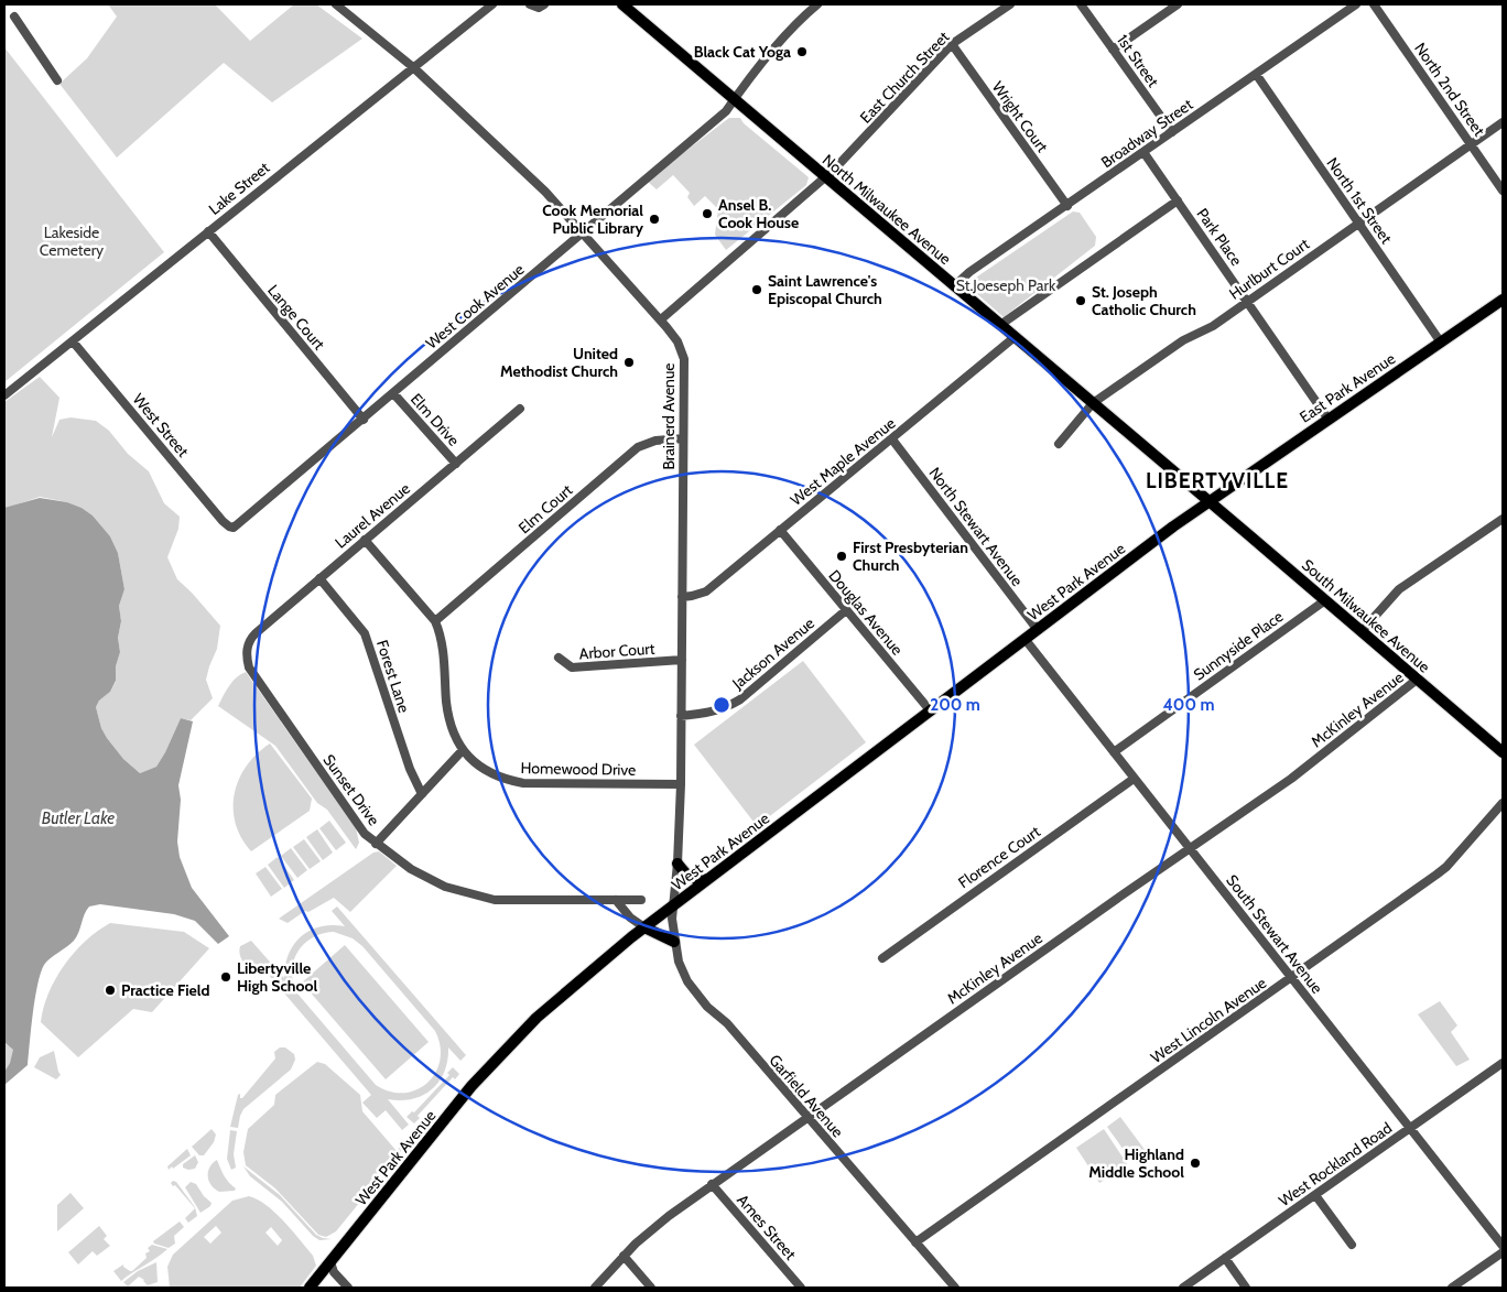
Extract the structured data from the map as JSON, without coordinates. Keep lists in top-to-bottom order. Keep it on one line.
{"streets":{"main road":["North Milwaukee Avenue","East Park Avenue","West Park Avenue","South Milwaukee Avenue"],"street":["1st Street","East Church Street","North 2nd Street","Wright Court","Broadway Street","Lake Street","North 1st Street","Park Place","Hurlburt Court","West Cook Avenue","Lange Court","Brainerd Avenue","Elm Drive","West Street","West Maple Avenue","Elm Court","Laurel Avenue","North Stewart Avenue","Douglas Avenue","Sunnyside Place","Arbor Court","Jackson Avenue","Forest Lane","McKinley Avenue","Homewood Drive","Sunset Drive","Florence Court","South Stewart Avenue","West Lincoln Avenue","Garfield Avenue","West Rockland Road","Ames Street"]},"crossings":[["1st Street","Broadway Street"],["East Church Street","Wright Court"],["East Church Street","North Milwaukee Avenue"],["East Church Street","Brainerd Avenue"],["North 2nd Street","Hurlburt Court"],["Wright Court","Broadway Street"],["Broadway Street","North 1st Street"],["Broadway Street","North Milwaukee Avenue"],["Broadway Street","Park Place"],["Lake Street","Lange Court"],["Lake Street","Brainerd Avenue"],["Lake Street","West Street"],["North 1st Street","Hurlburt Court"],["North 1st Street","East Park Avenue"],["North Milwaukee Avenue","Hurlburt Court"],["North Milwaukee Avenue","West Cook Avenue"],["North Milwaukee Avenue","East Park Avenue"],["North Milwaukee Avenue","West Maple Avenue"],["North Milwaukee Avenue","West Park Avenue"],["North Milwaukee Avenue","South Milwaukee Avenue"],["Park Place","Hurlburt Court"],["Park Place","East Park Avenue"],["West Cook Avenue","Lange Court"],["West Cook Avenue","Brainerd Avenue"],["West Cook Avenue","Elm Drive"],["West Cook Avenue","West Street"],["East Park Avenue","West Park Avenue"],["East Park Avenue","South Milwaukee Avenue"],["Brainerd Avenue","West Maple Avenue"],["Brainerd Avenue","Elm Court"],["Brainerd Avenue","West Park Avenue"],["Brainerd Avenue","Arbor Court"],["Brainerd Avenue","Jackson Avenue"],["Brainerd Avenue","Homewood Drive"],["Brainerd Avenue","Garfield Avenue"],["Elm Drive","Laurel Avenue"],["West Maple Avenue","North Stewart Avenue"],["West Maple Avenue","Douglas Avenue"],["Elm Court","Homewood Drive"],["Laurel Avenue","Forest Lane"],["Laurel Avenue","Sunset Drive"],["North Stewart Avenue","West Park Avenue"],["West Park Avenue","Douglas Avenue"],["West Park Avenue","South Milwaukee Avenue"],["West Park Avenue","South Stewart Avenue"],["West Park Avenue","Garfield Avenue"],["Douglas Avenue","Jackson Avenue"],["South Milwaukee Avenue","Sunnyside Place"],["South Milwaukee Avenue","McKinley Avenue"],["Sunnyside Place","South Stewart Avenue"],["McKinley Avenue","South Stewart Avenue"],["McKinley Avenue","Garfield Avenue"],["McKinley Avenue","Ames Street"],["Florence Court","South Stewart Avenue"],["South Stewart Avenue","West Lincoln Avenue"],["South Stewart Avenue","West Rockland Road"],["West Lincoln Avenue","Garfield Avenue"]],"districts":["LIBERTYVILLE"],"water":["Butler Lake"],"parks":["Lakeside Cemetery","St.Joeseph Park"],"places":["Black Cat Yoga","Ansel B. Cook House","Cook Memorial Public Library","Saint Lawrence's Episcopal Church","St. Joseph Catholic Church","United Methodist Church","First Presbyterian Church","Libertyville High School","Practice Field","Highland Middle School"],"rings":["200 m","400 m"]}
